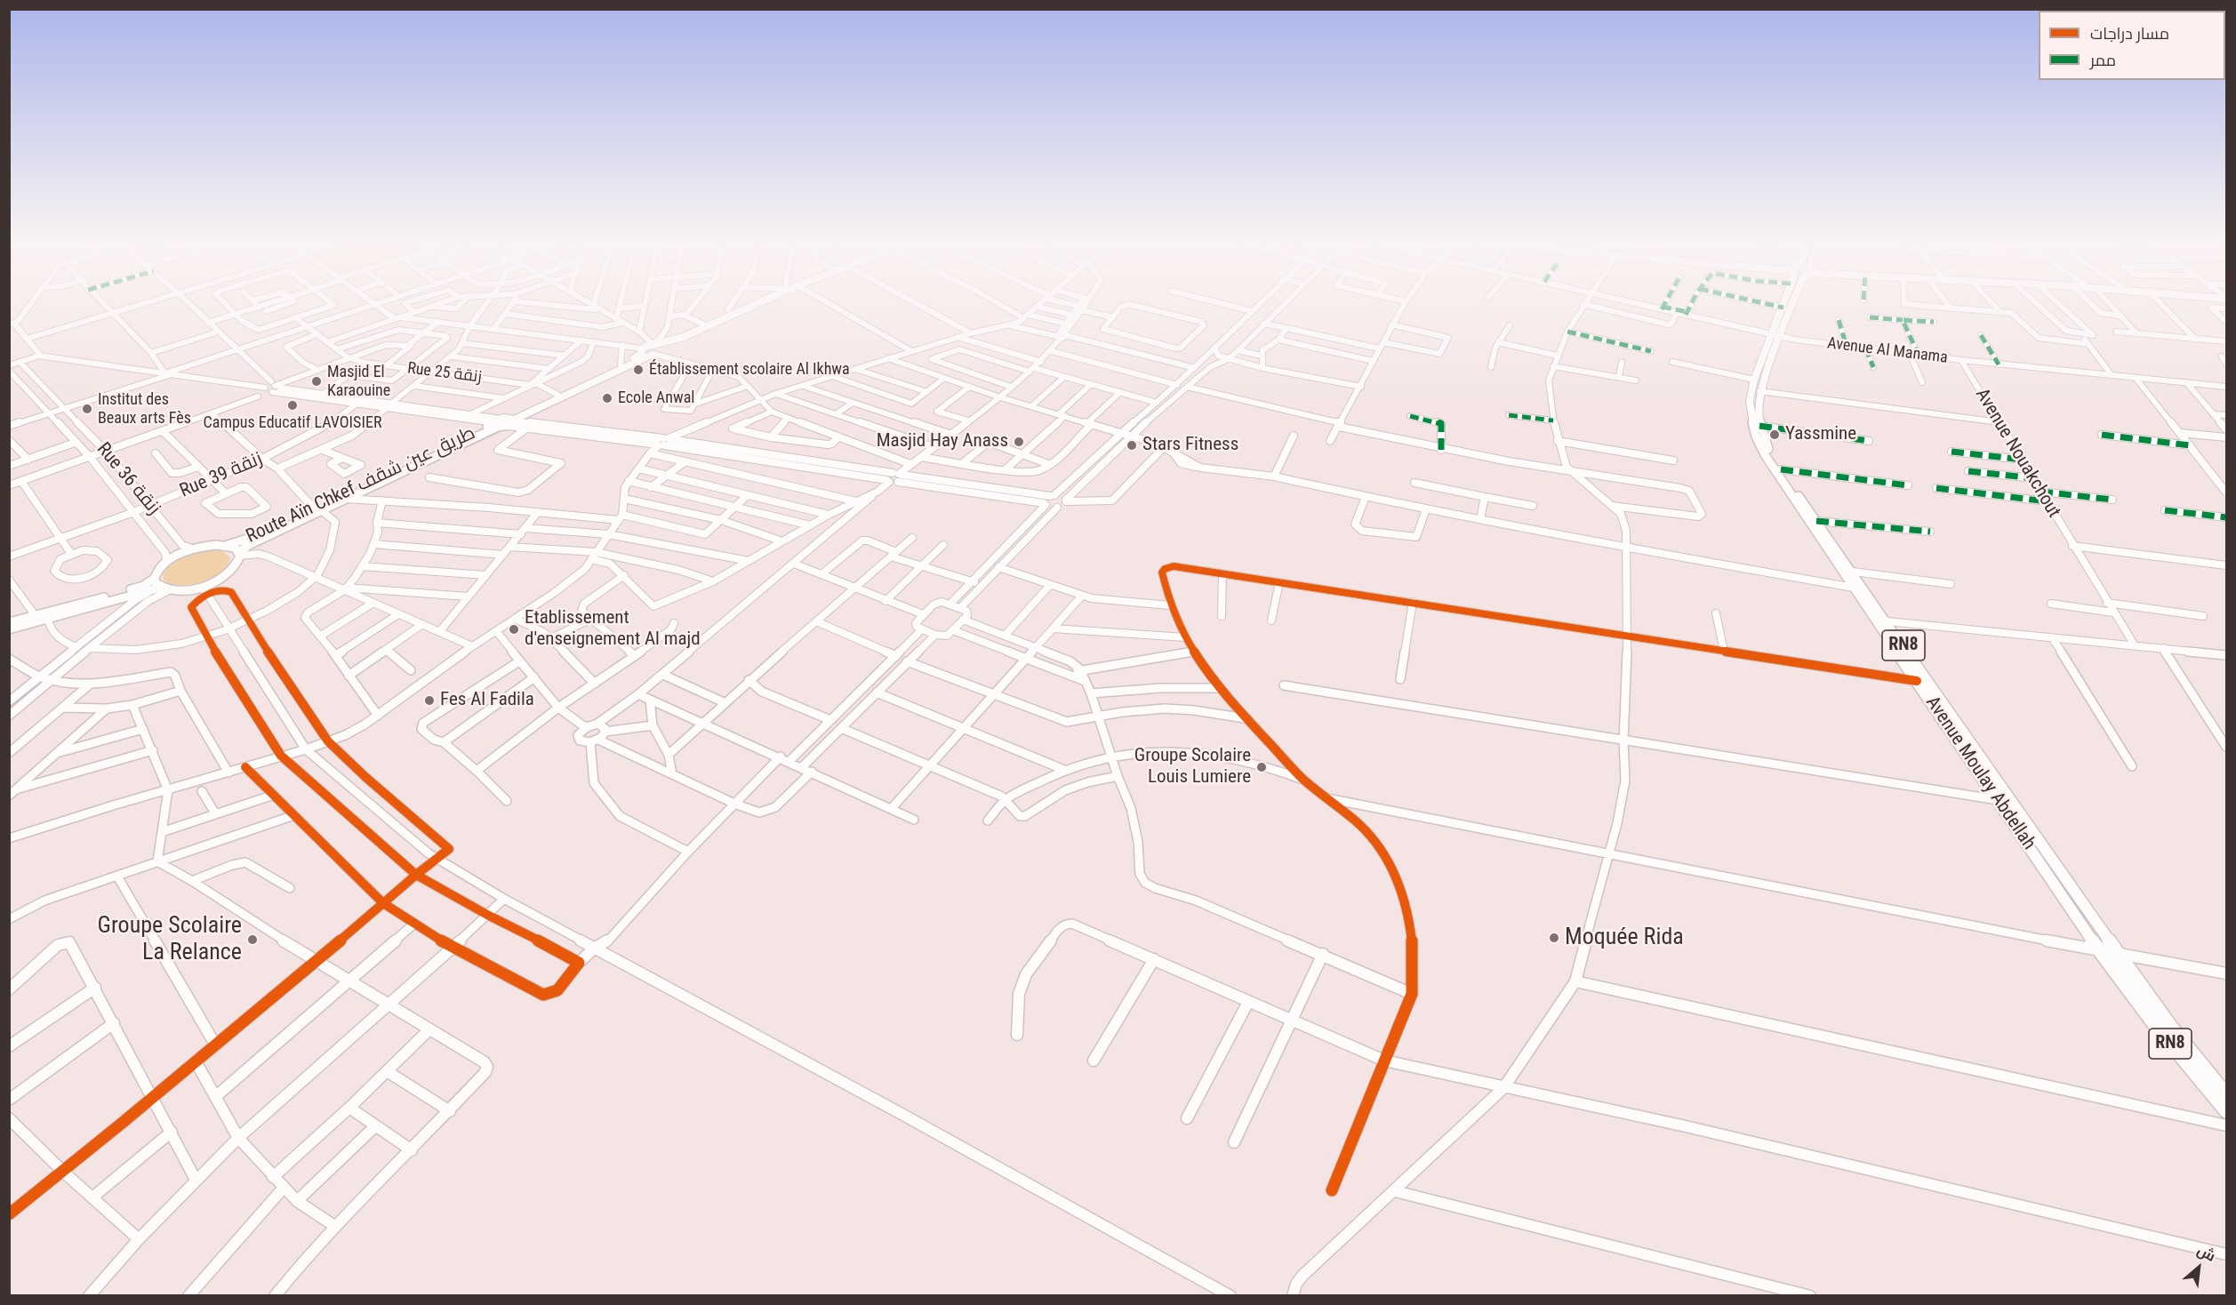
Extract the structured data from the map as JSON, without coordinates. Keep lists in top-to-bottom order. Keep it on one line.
{"streets":{"main road":["Route Aïn Chkef طريق عين شقف","RN8","Avenue Moulay Abdellah"],"street":["Avenue Al Manama","Rue 25 زنقة","Avenue Nouakchout","Rue 39 زنقة","Rue 36 زنقة"]},"crossings":[["Avenue Al Manama","Avenue Nouakchout"],["Avenue Al Manama","Avenue Moulay Abdellah"],["Rue 39 زنقة","Rue 36 زنقة"]],"places":["Établissement scolaire Al Ikhwa","Masjid El Karaouine","Ecole Anwal","Campus Educatif LAVOISIER","Institut des Beaux arts Fès","Yassmine","Masjid Hay Anass","Stars Fitness","Etablissement d'enseignement Al majd","Fes Al Fadila","Groupe Scolaire Louis Lumiere","Moquée Rida","Groupe Scolaire La Relance"],"legend":["مسار دراجات","ممر"],"north":"top right"}
